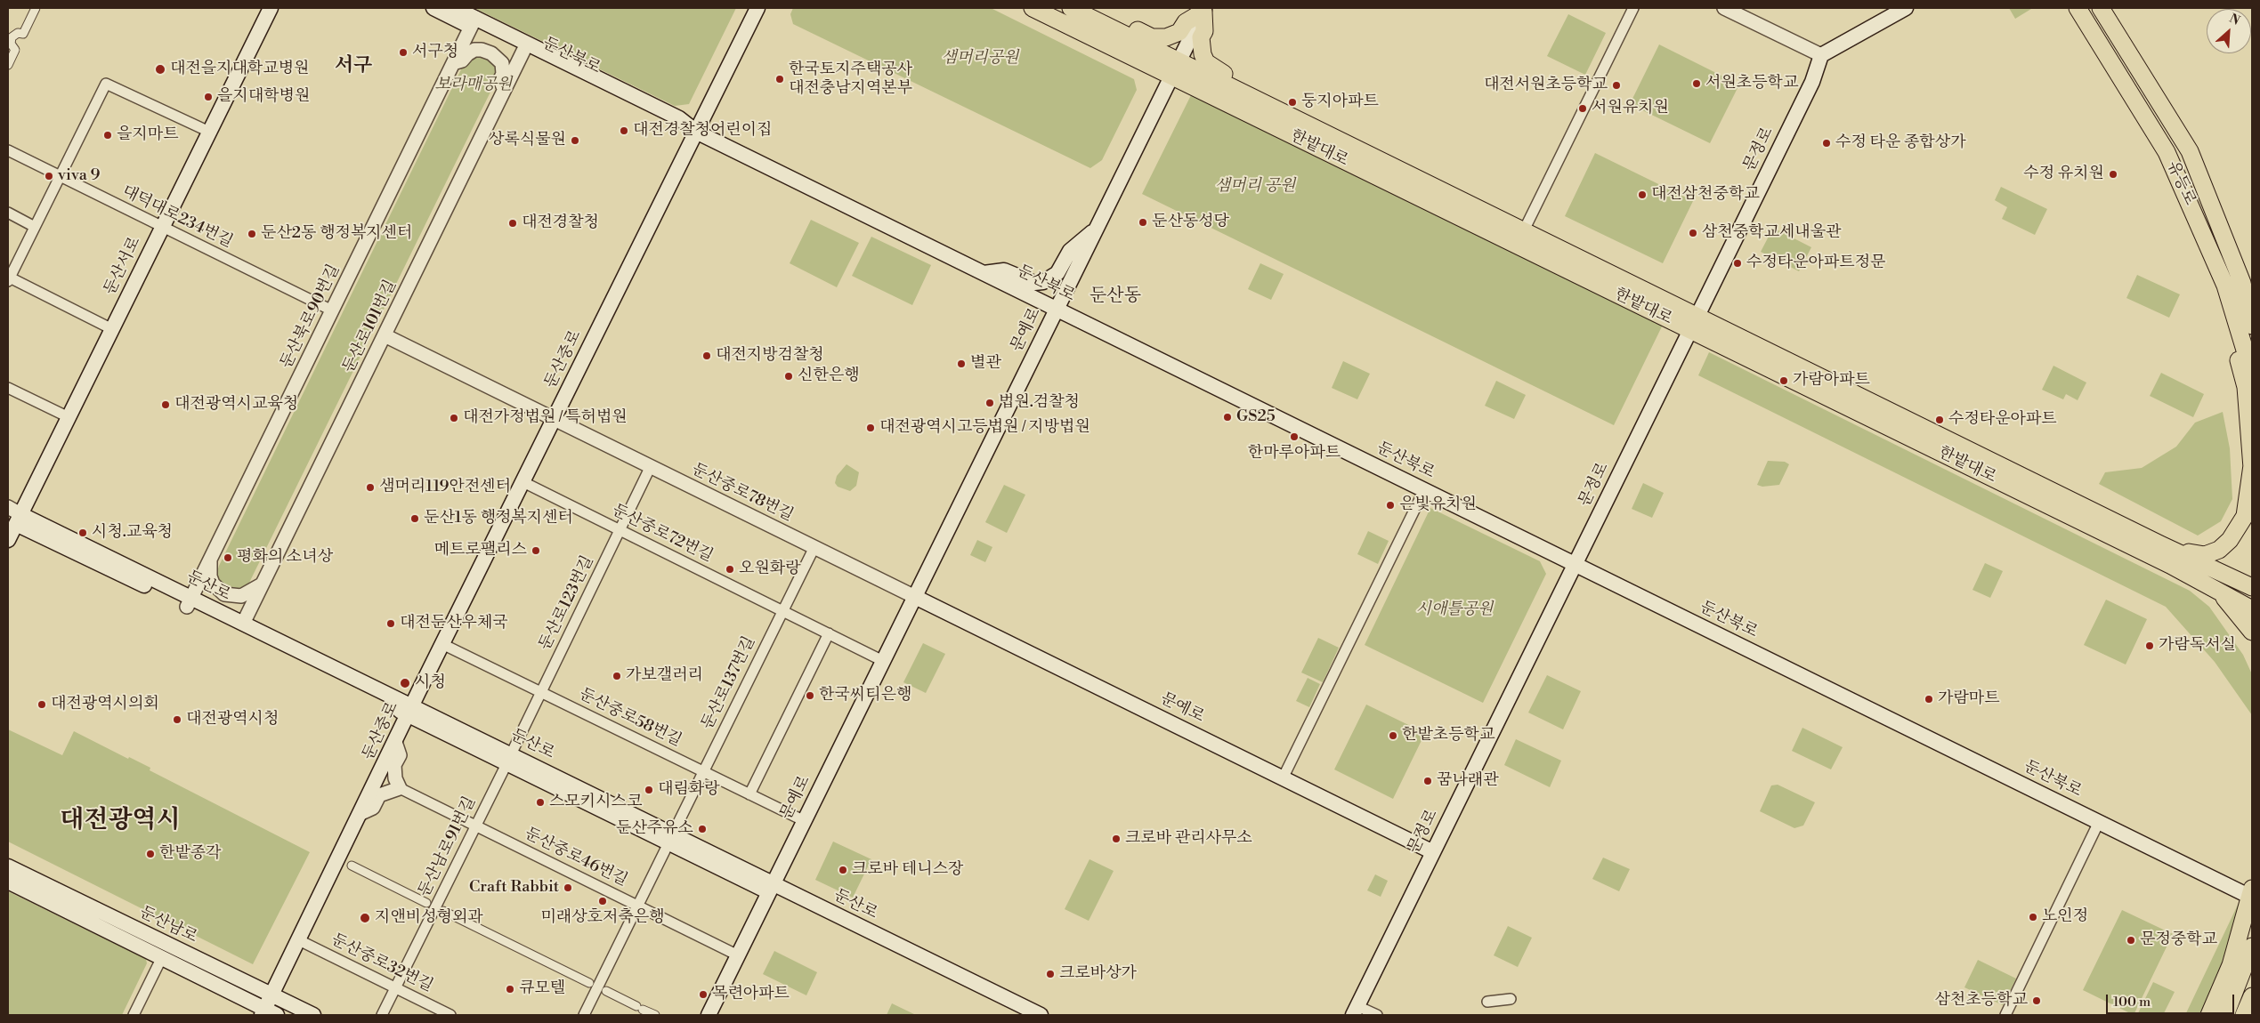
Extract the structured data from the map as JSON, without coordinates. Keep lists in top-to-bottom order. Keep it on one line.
{"streets":{"main road":["둔산북로","한밭대로","문정로","유등로","둔산서로","문예로","둔산중로","둔산로","둔산남로"],"street":["대덕대로234번길","둔산북로90번길","둔산로101번길","둔산중로78번길","둔산중로72번길","둔산로123번길","둔산로137번길","둔산중로58번길","둔산남로91번길","둔산중로46번길","둔산중로32번길"]},"crossings":[["둔산북로","문정로"],["둔산북로","둔산북로90번길"],["둔산북로","둔산로101번길"],["둔산북로","문예로"],["둔산북로","둔산중로"],["한밭대로","문정로"],["한밭대로","문예로"],["문정로","문예로"],["대덕대로234번길","둔산서로"],["대덕대로234번길","둔산북로90번길"],["둔산서로","둔산로"],["둔산북로90번길","둔산로"],["둔산로101번길","둔산중로78번길"],["둔산로101번길","둔산로"],["문예로","둔산중로78번길"],["문예로","둔산중로72번길"],["문예로","둔산로"],["문예로","둔산중로58번길"],["문예로","둔산중로46번길"],["둔산중로","둔산중로78번길"],["둔산중로","둔산중로72번길"],["둔산중로","둔산로"],["둔산중로","둔산중로58번길"],["둔산중로","둔산남로"],["둔산중로","둔산중로32번길"],["둔산중로78번길","둔산로123번길"],["둔산중로78번길","둔산로137번길"],["둔산중로72번길","둔산로123번길"],["둔산중로72번길","둔산로137번길"],["둔산로","둔산로123번길"],["둔산로","둔산로137번길"],["둔산로","둔산남로91번길"],["둔산로123번길","둔산중로58번길"],["둔산로123번길","둔산남로91번길"],["둔산로137번길","둔산중로58번길"],["둔산로137번길","둔산중로46번길"],["둔산남로91번길","둔산중로46번길"],["둔산남로91번길","둔산중로32번길"]],"districts":["서구","둔산동","대전광역시"],"parks":["샘머리공원","보라매공원","샘머리 공원","시애틀공원"],"places":["서구청","대전을지대학교병원","한국토지주택공사 대전충남지역본부","서원초등학교","대전서원초등학교","을지대학병원","둥지아파트","서원유치원","대전경찰청어린이집","을지마트","상록식물원","수정 타운 종합상가","수정 유치원","viva 9","대전삼천중학교","둔산동성당","대전경찰청","삼천중학교세내울관","둔산2동 행정복지센터","수정타운아파트정문","대전지방검찰청","별관","신한은행","가람아파트","법원.검찰청","대전광역시교육청","GS25","대전가정법원 / 특허법원","수정타운아파트","대전광역시고등법원 / 지방법원","한마루아파트","샘머리119안전센터","은빛유치원","둔산1동 행정복지센터","시청.교육청","메트로팰리스","평화의 소녀상","오원화랑","대전둔산우체국","가람독서실","가보갤러리","시청","한국씨티은행","가람마트","대전광역시의회","대전광역시청","한밭초등학교","꿈나래관","대림화랑","스모키시스코","둔산주유소","크로바 관리사무소","한밭종각","크로바 테니스장","Craft Rabbit","미래상호저축은행","노인정","지앤비성형외과","문정중학교","크로바상가","큐모텔","목련아파트","삼천초등학교"],"scale_bar":"100 m","north":"top right"}
